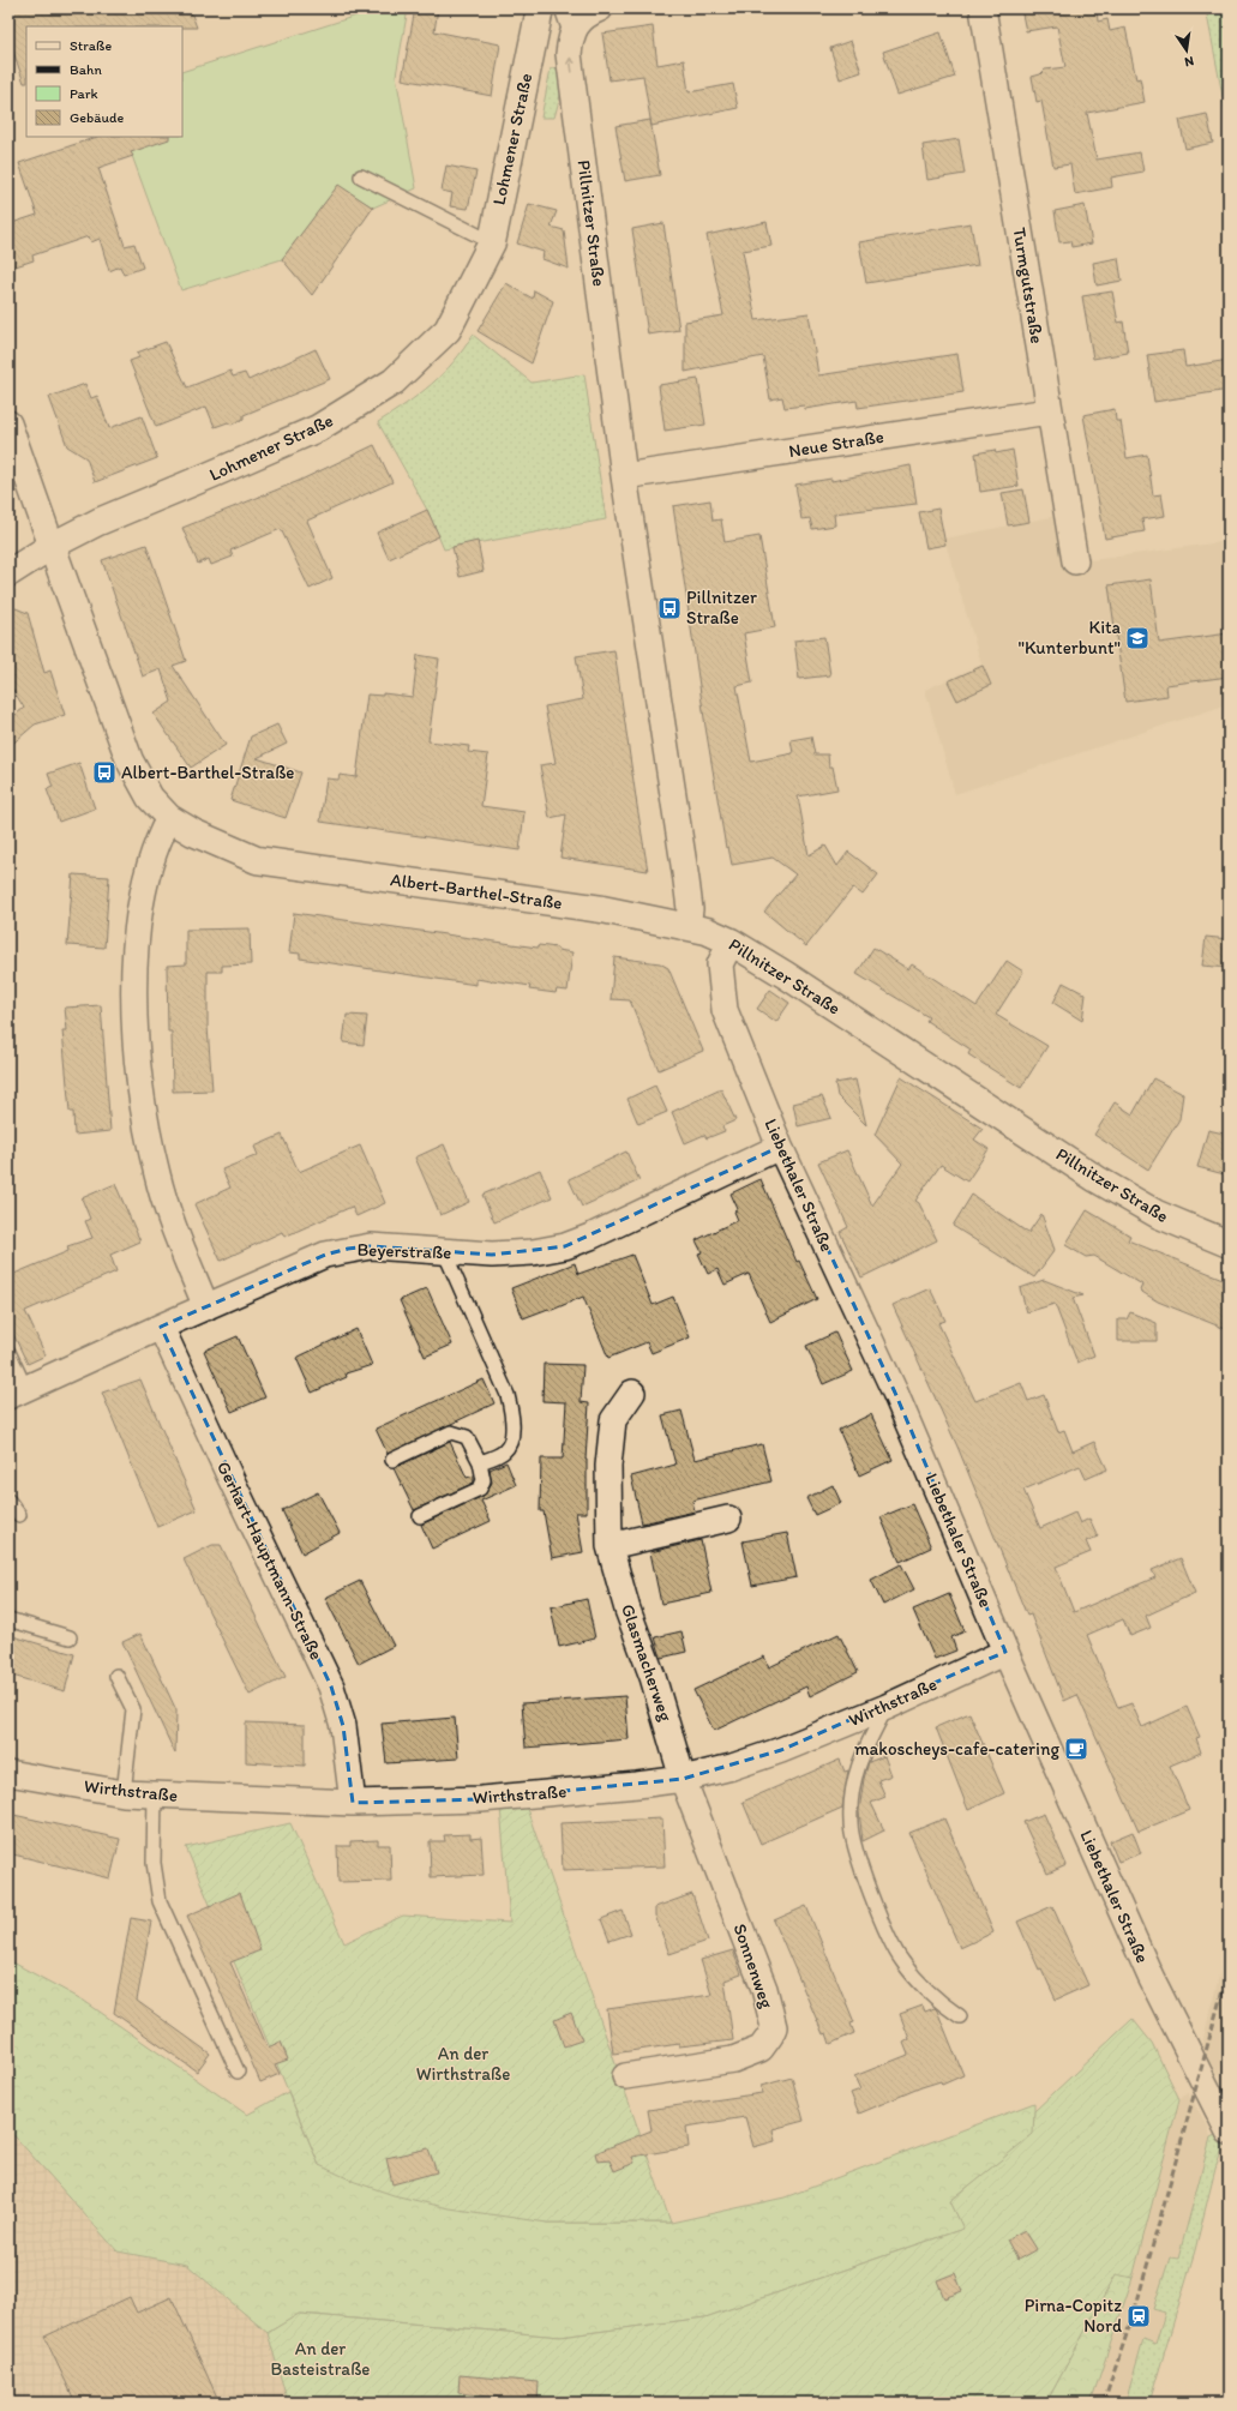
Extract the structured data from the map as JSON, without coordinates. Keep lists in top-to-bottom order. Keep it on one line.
{"streets":{"street":["Lohmener Straße","Pillnitzer Straße","Turmgutstraße","Neue Straße","Albert-Barthel-Straße","Liebethaler Straße","Beyerstraße","Gerhart-Hauptmann-Straße","Glasmacherweg","Wirthstraße","Sonnenweg"]},"crossings":[["Lohmener Straße","Albert-Barthel-Straße"],["Pillnitzer Straße","Neue Straße"],["Pillnitzer Straße","Albert-Barthel-Straße"],["Pillnitzer Straße","Liebethaler Straße"],["Turmgutstraße","Neue Straße"],["Liebethaler Straße","Beyerstraße"],["Liebethaler Straße","Wirthstraße"],["Beyerstraße","Gerhart-Hauptmann-Straße"],["Gerhart-Hauptmann-Straße","Wirthstraße"],["Glasmacherweg","Wirthstraße"],["Glasmacherweg","Sonnenweg"],["Wirthstraße","Sonnenweg"]],"parks":["An der Wirthstraße","An der Basteistraße"],"places":{"bus stop":["Pillnitzer Straße","Albert-Barthel-Straße"],"school or university":["Kita \"Kunterbunt\""],"cafe":["makoscheys-cafe-catering"],"station":["Pirna-Copitz Nord"]},"legend":["Straße","Bahn","Park","Gebäude"],"north":"bottom"}
